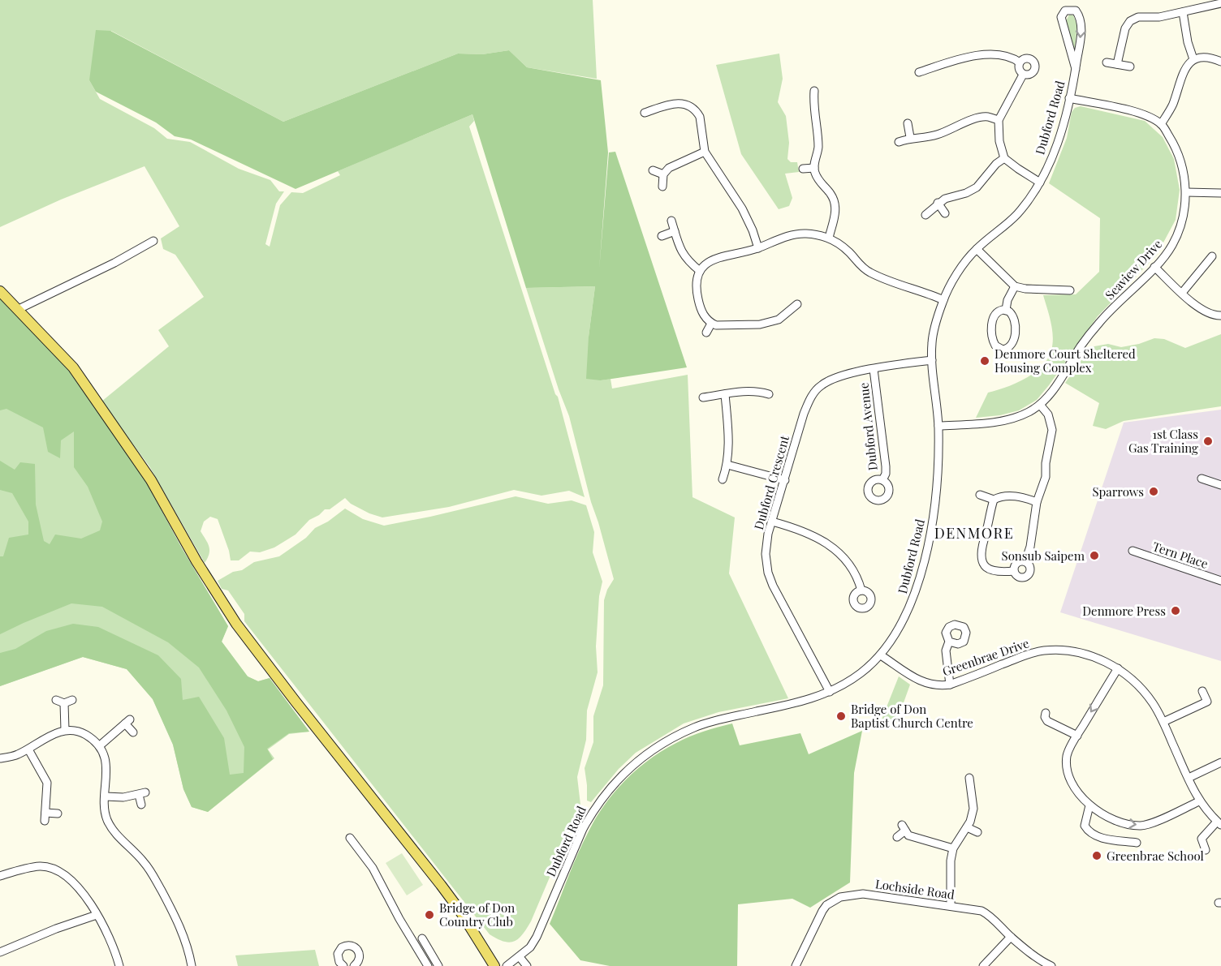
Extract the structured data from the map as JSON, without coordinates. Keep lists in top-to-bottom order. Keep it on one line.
{"streets":{"street":["Dubford Road","Seaview Drive","Dubford Avenue","Dubford Crescent","Tern Place","Greenbrae Drive","Lochside Road"]},"crossings":[["Dubford Road","Seaview Drive"],["Dubford Road","Dubford Crescent"],["Dubford Road","Greenbrae Drive"],["Dubford Avenue","Dubford Crescent"]],"districts":["DENMORE"],"places":["Denmore Court Sheltered Housing Complex","1st Class Gas Training","Sparrows","Sonsub Saipem","Denmore Press","Bridge of Don Baptist Church Centre","Greenbrae School","Bridge of Don Country Club"]}
